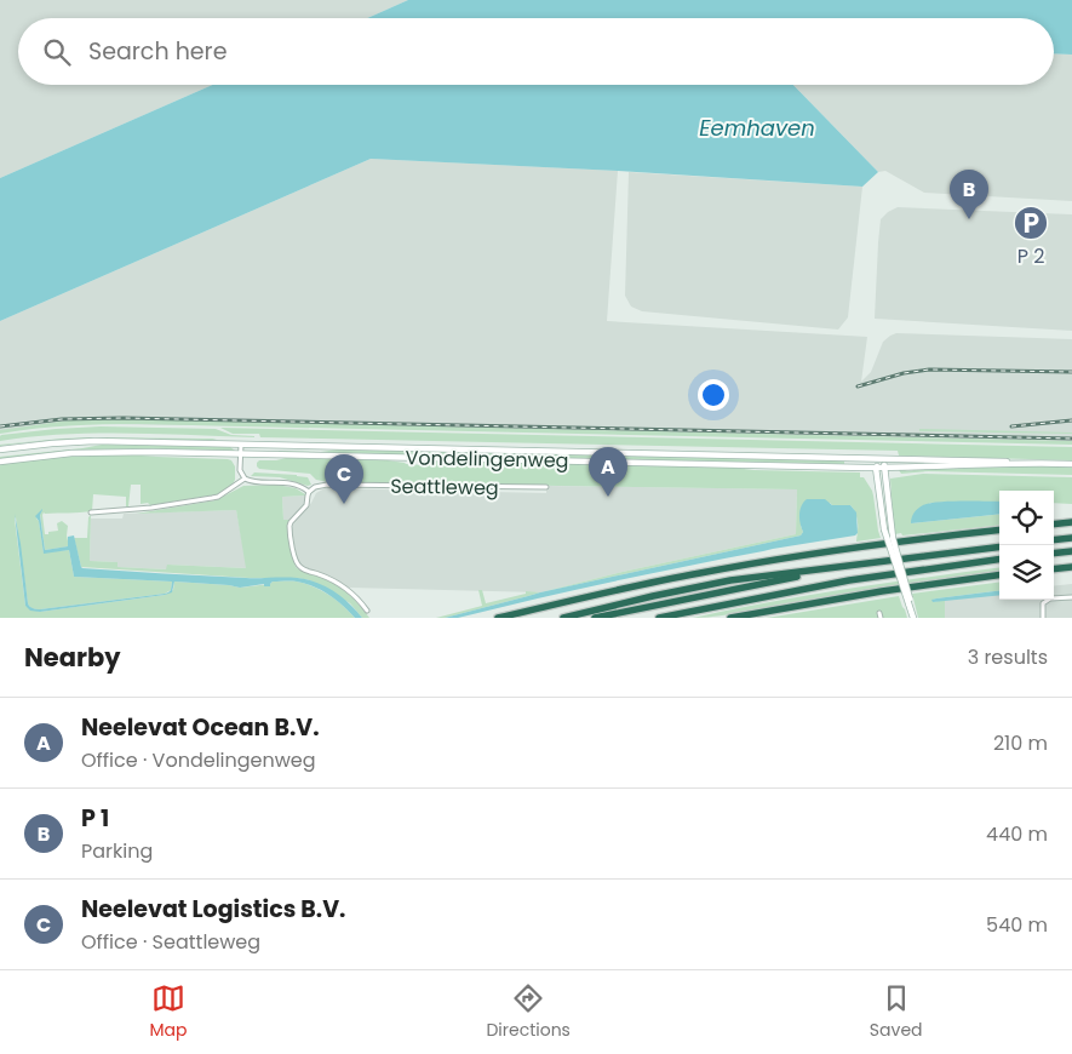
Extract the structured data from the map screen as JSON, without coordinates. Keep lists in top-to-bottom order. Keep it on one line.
{"streets":{"main road":["Vondelingenweg"],"street":["Seattleweg"]},"water":["Eemhaven"],"places":{"parking":["P 2"]},"page":{"search":"Search here","pins":["B","A","C"],"heading":["Nearby","3 results"],"list":[{"mark":"A","name":"Neelevat Ocean B.V.","note":"Office · Vondelingenweg","value":"210 m"},{"mark":"B","name":"P 1","note":"Parking","value":"440 m"},{"mark":"C","name":"Neelevat Logistics B.V.","note":"Office · Seattleweg","value":"540 m"}],"nav":["Map","Directions","Saved"]}}
